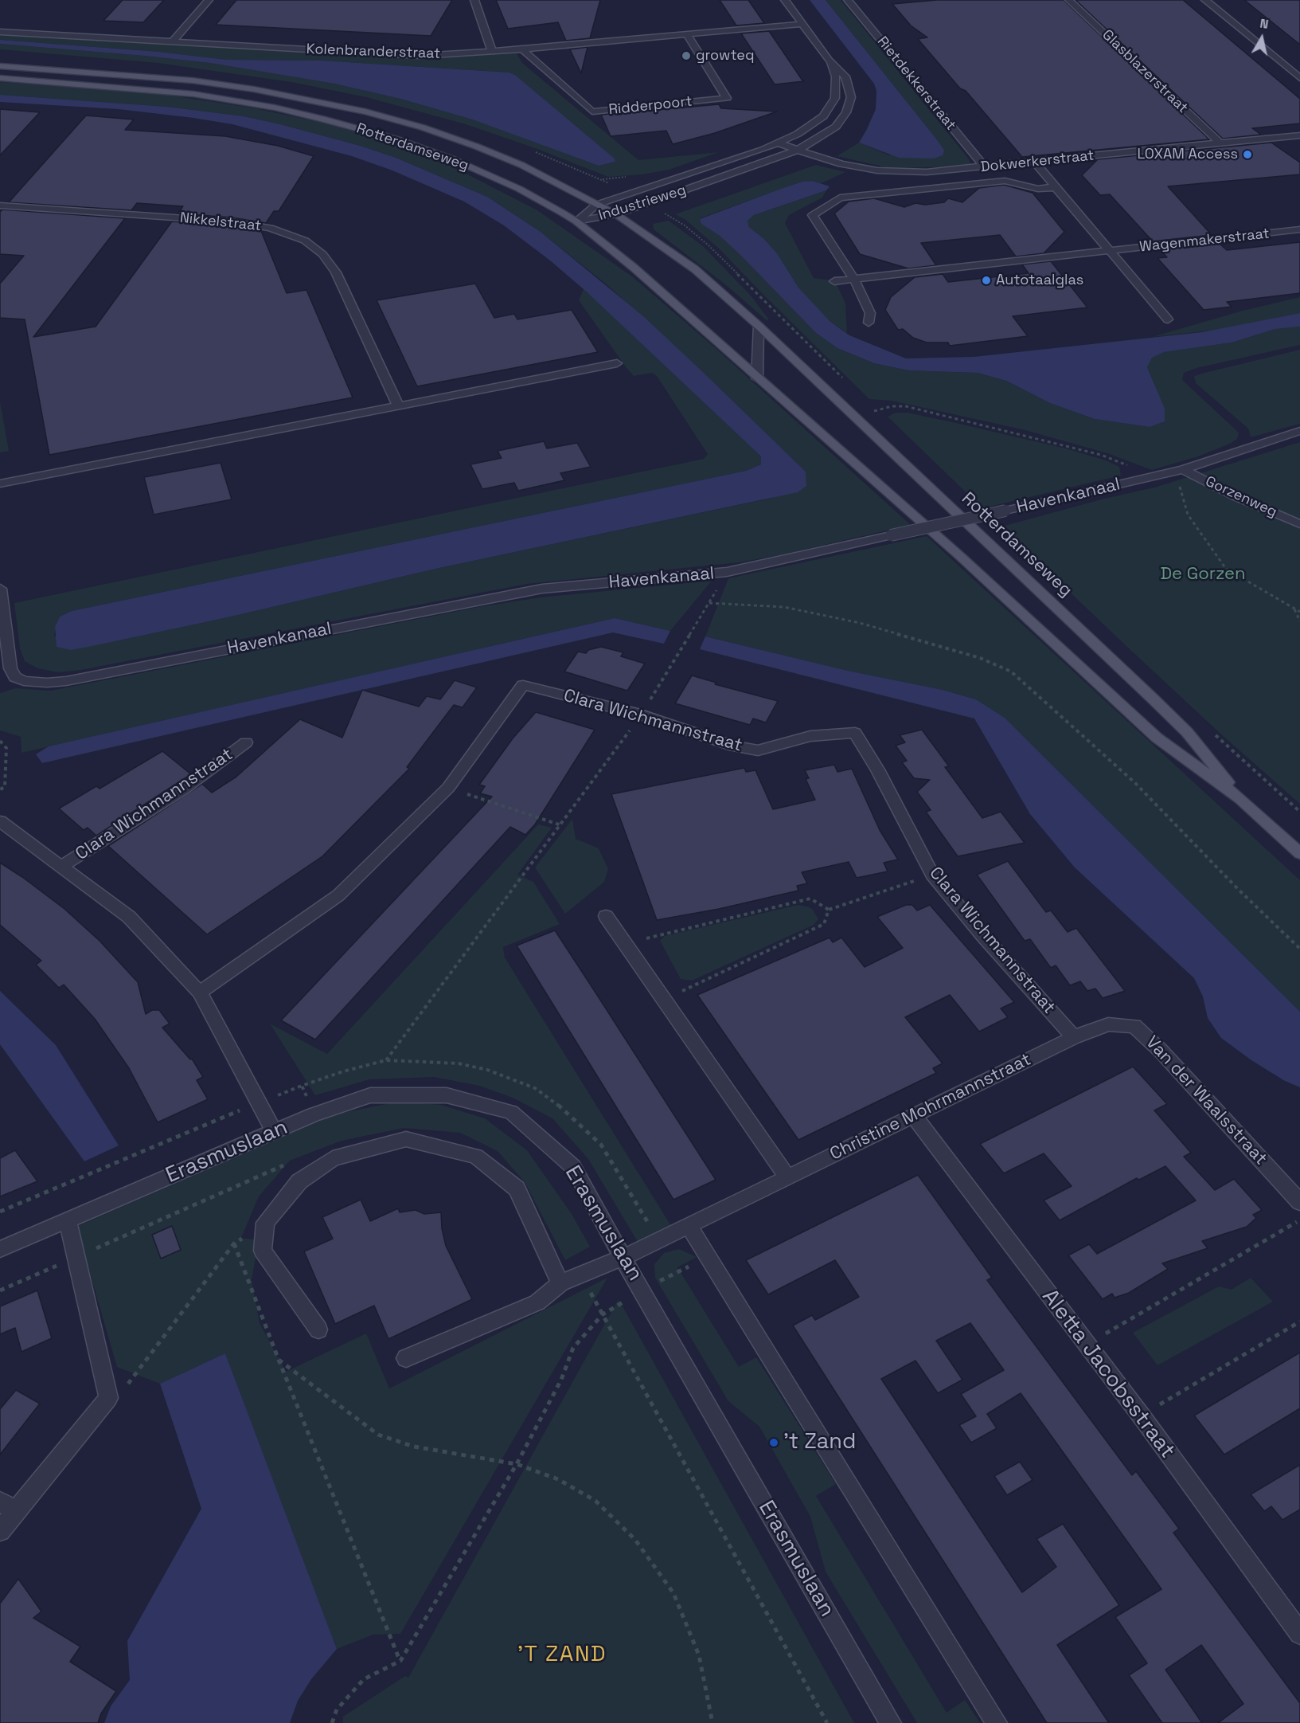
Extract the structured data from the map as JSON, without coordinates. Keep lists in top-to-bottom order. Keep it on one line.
{"streets":{"main road":["Rotterdamseweg"],"street":["Kolenbranderstraat","Glasblazerstraat","Rietdekkerstraat","Ridderpoort","Dokwerkerstraat","Industrieweg","Nikkelstraat","Wagenmakerstraat","Havenkanaal","Gorzenweg","Clara Wichmannstraat","Van der Waalsstraat","Christine Mohrmannstraat","Erasmuslaan","Aletta Jacobsstraat"]},"crossings":[["Kolenbranderstraat","Ridderpoort"],["Kolenbranderstraat","Industrieweg"],["Glasblazerstraat","Dokwerkerstraat"],["Rietdekkerstraat","Dokwerkerstraat"],["Rotterdamseweg","Industrieweg"],["Dokwerkerstraat","Industrieweg"],["Havenkanaal","Gorzenweg"],["Clara Wichmannstraat","Van der Waalsstraat"],["Clara Wichmannstraat","Christine Mohrmannstraat"],["Clara Wichmannstraat","Erasmuslaan"],["Van der Waalsstraat","Christine Mohrmannstraat"],["Christine Mohrmannstraat","Erasmuslaan"],["Christine Mohrmannstraat","Aletta Jacobsstraat"]],"districts":["'T ZAND"],"parks":["De Gorzen"],"places":["growteq","LOXAM Access","Autotaalglas","'t Zand"],"north":"top"}
